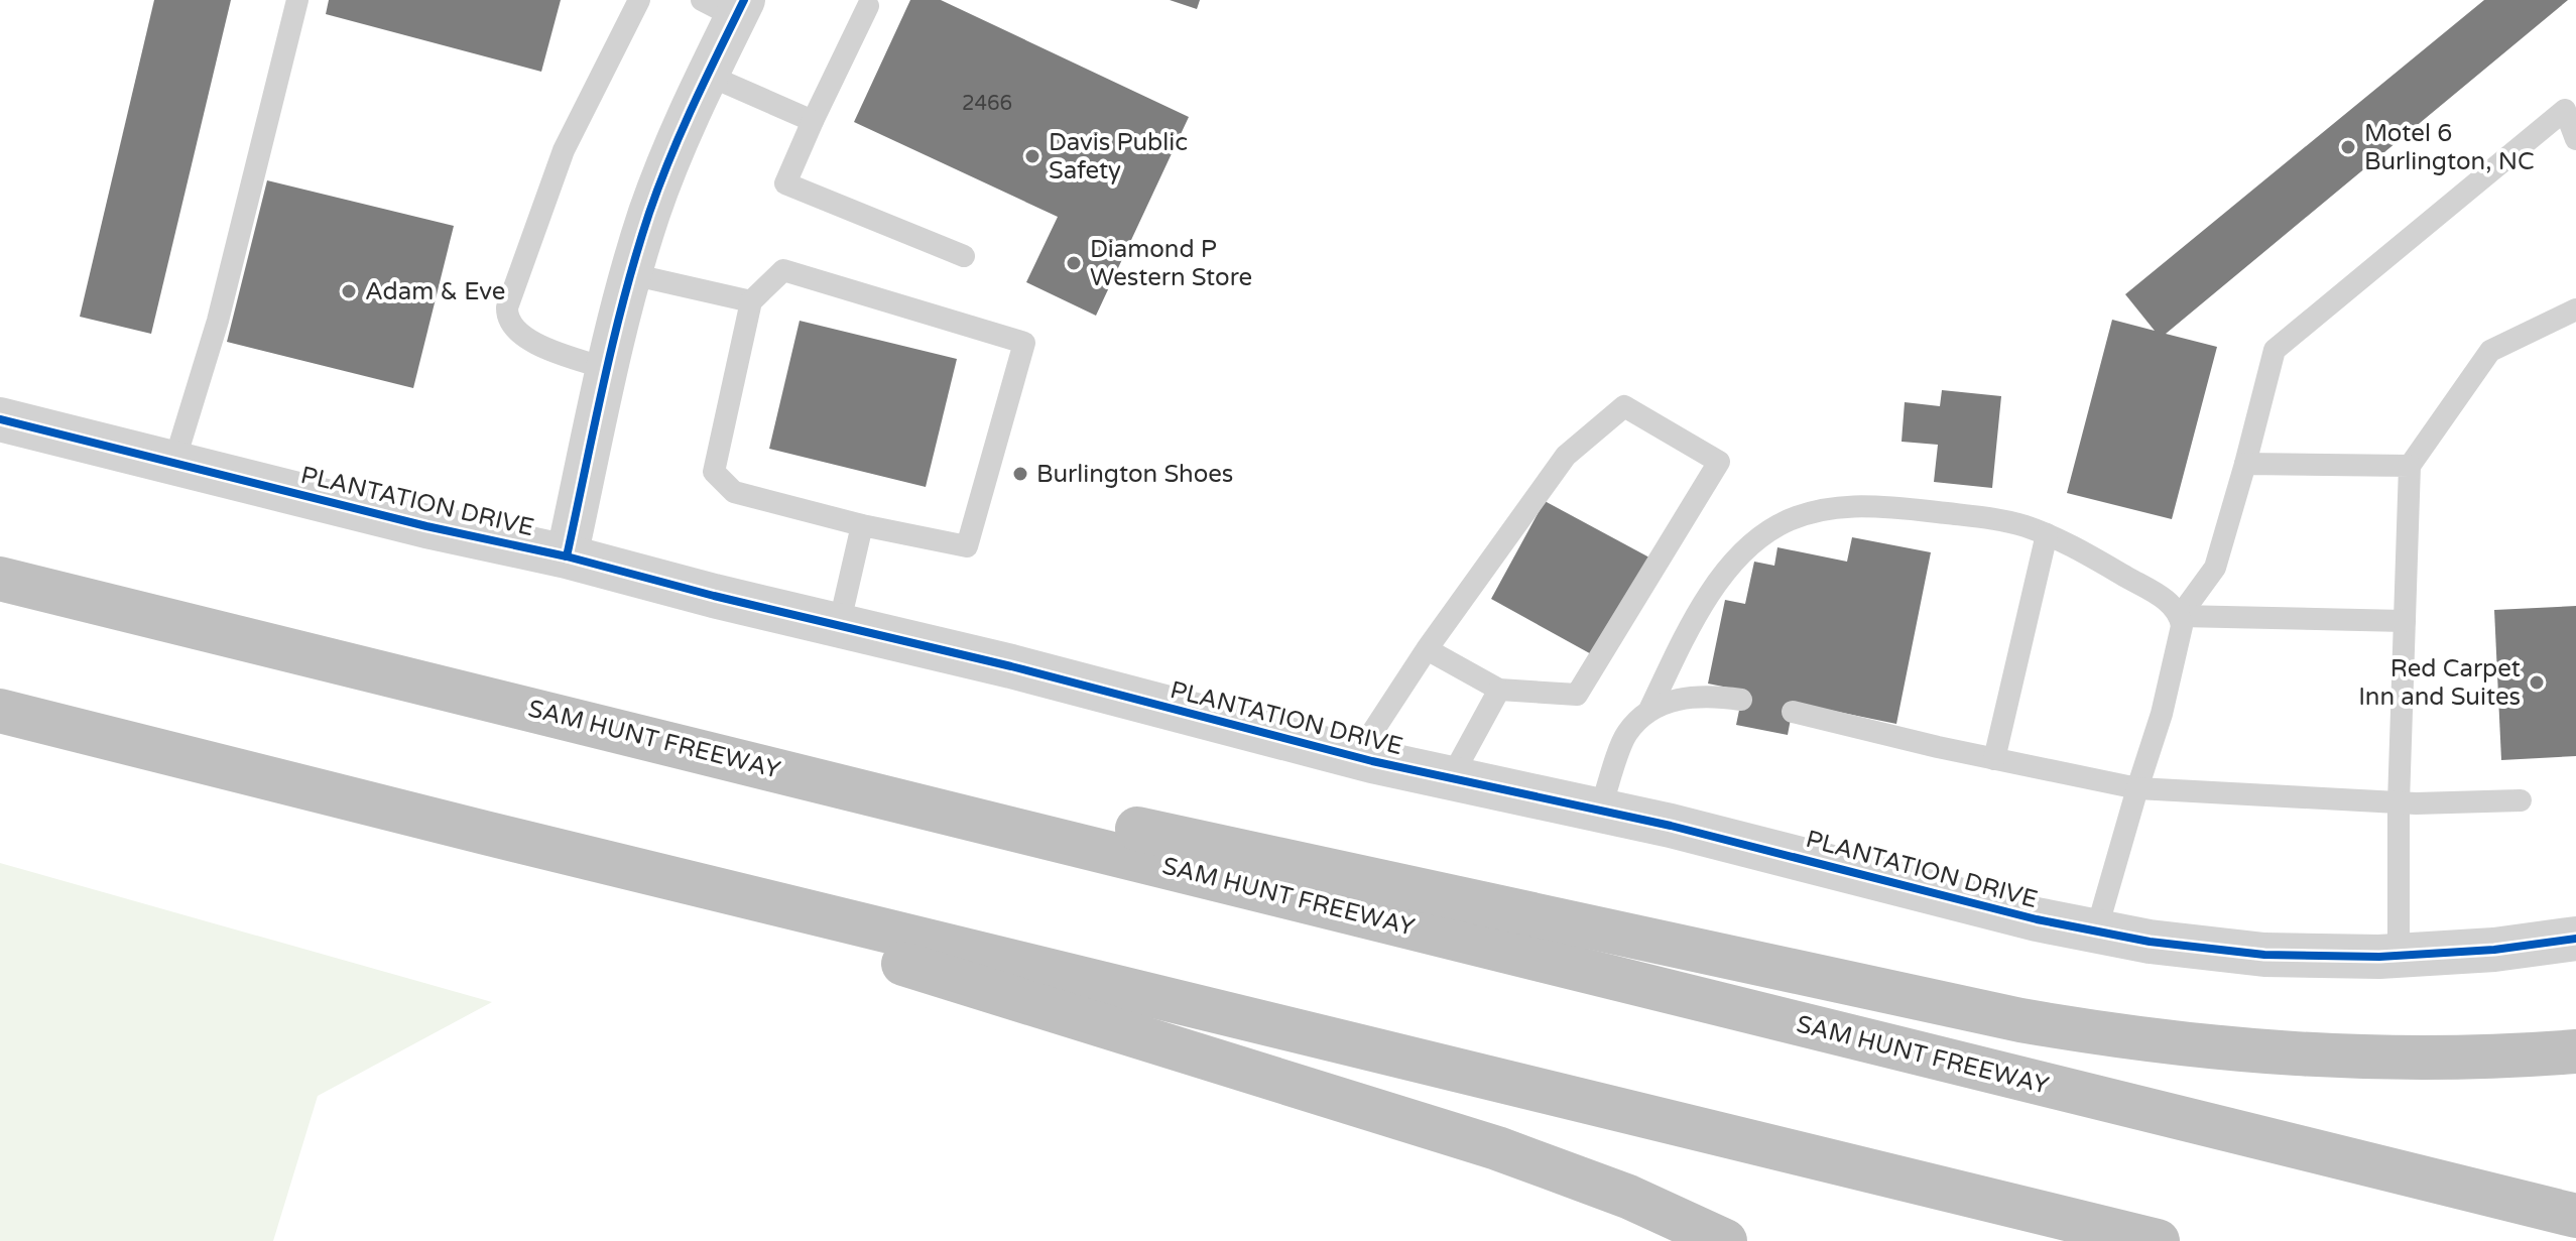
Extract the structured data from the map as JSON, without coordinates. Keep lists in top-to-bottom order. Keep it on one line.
{"streets":{"highway":["SAM HUNT FREEWAY"],"street":["PLANTATION DRIVE"]},"places":["Motel 6 Burlington, NC","Davis Public Safety","Diamond P Western Store","Adam & Eve","Burlington Shoes","Red Carpet Inn and Suites"],"house_numbers":["2466"]}
